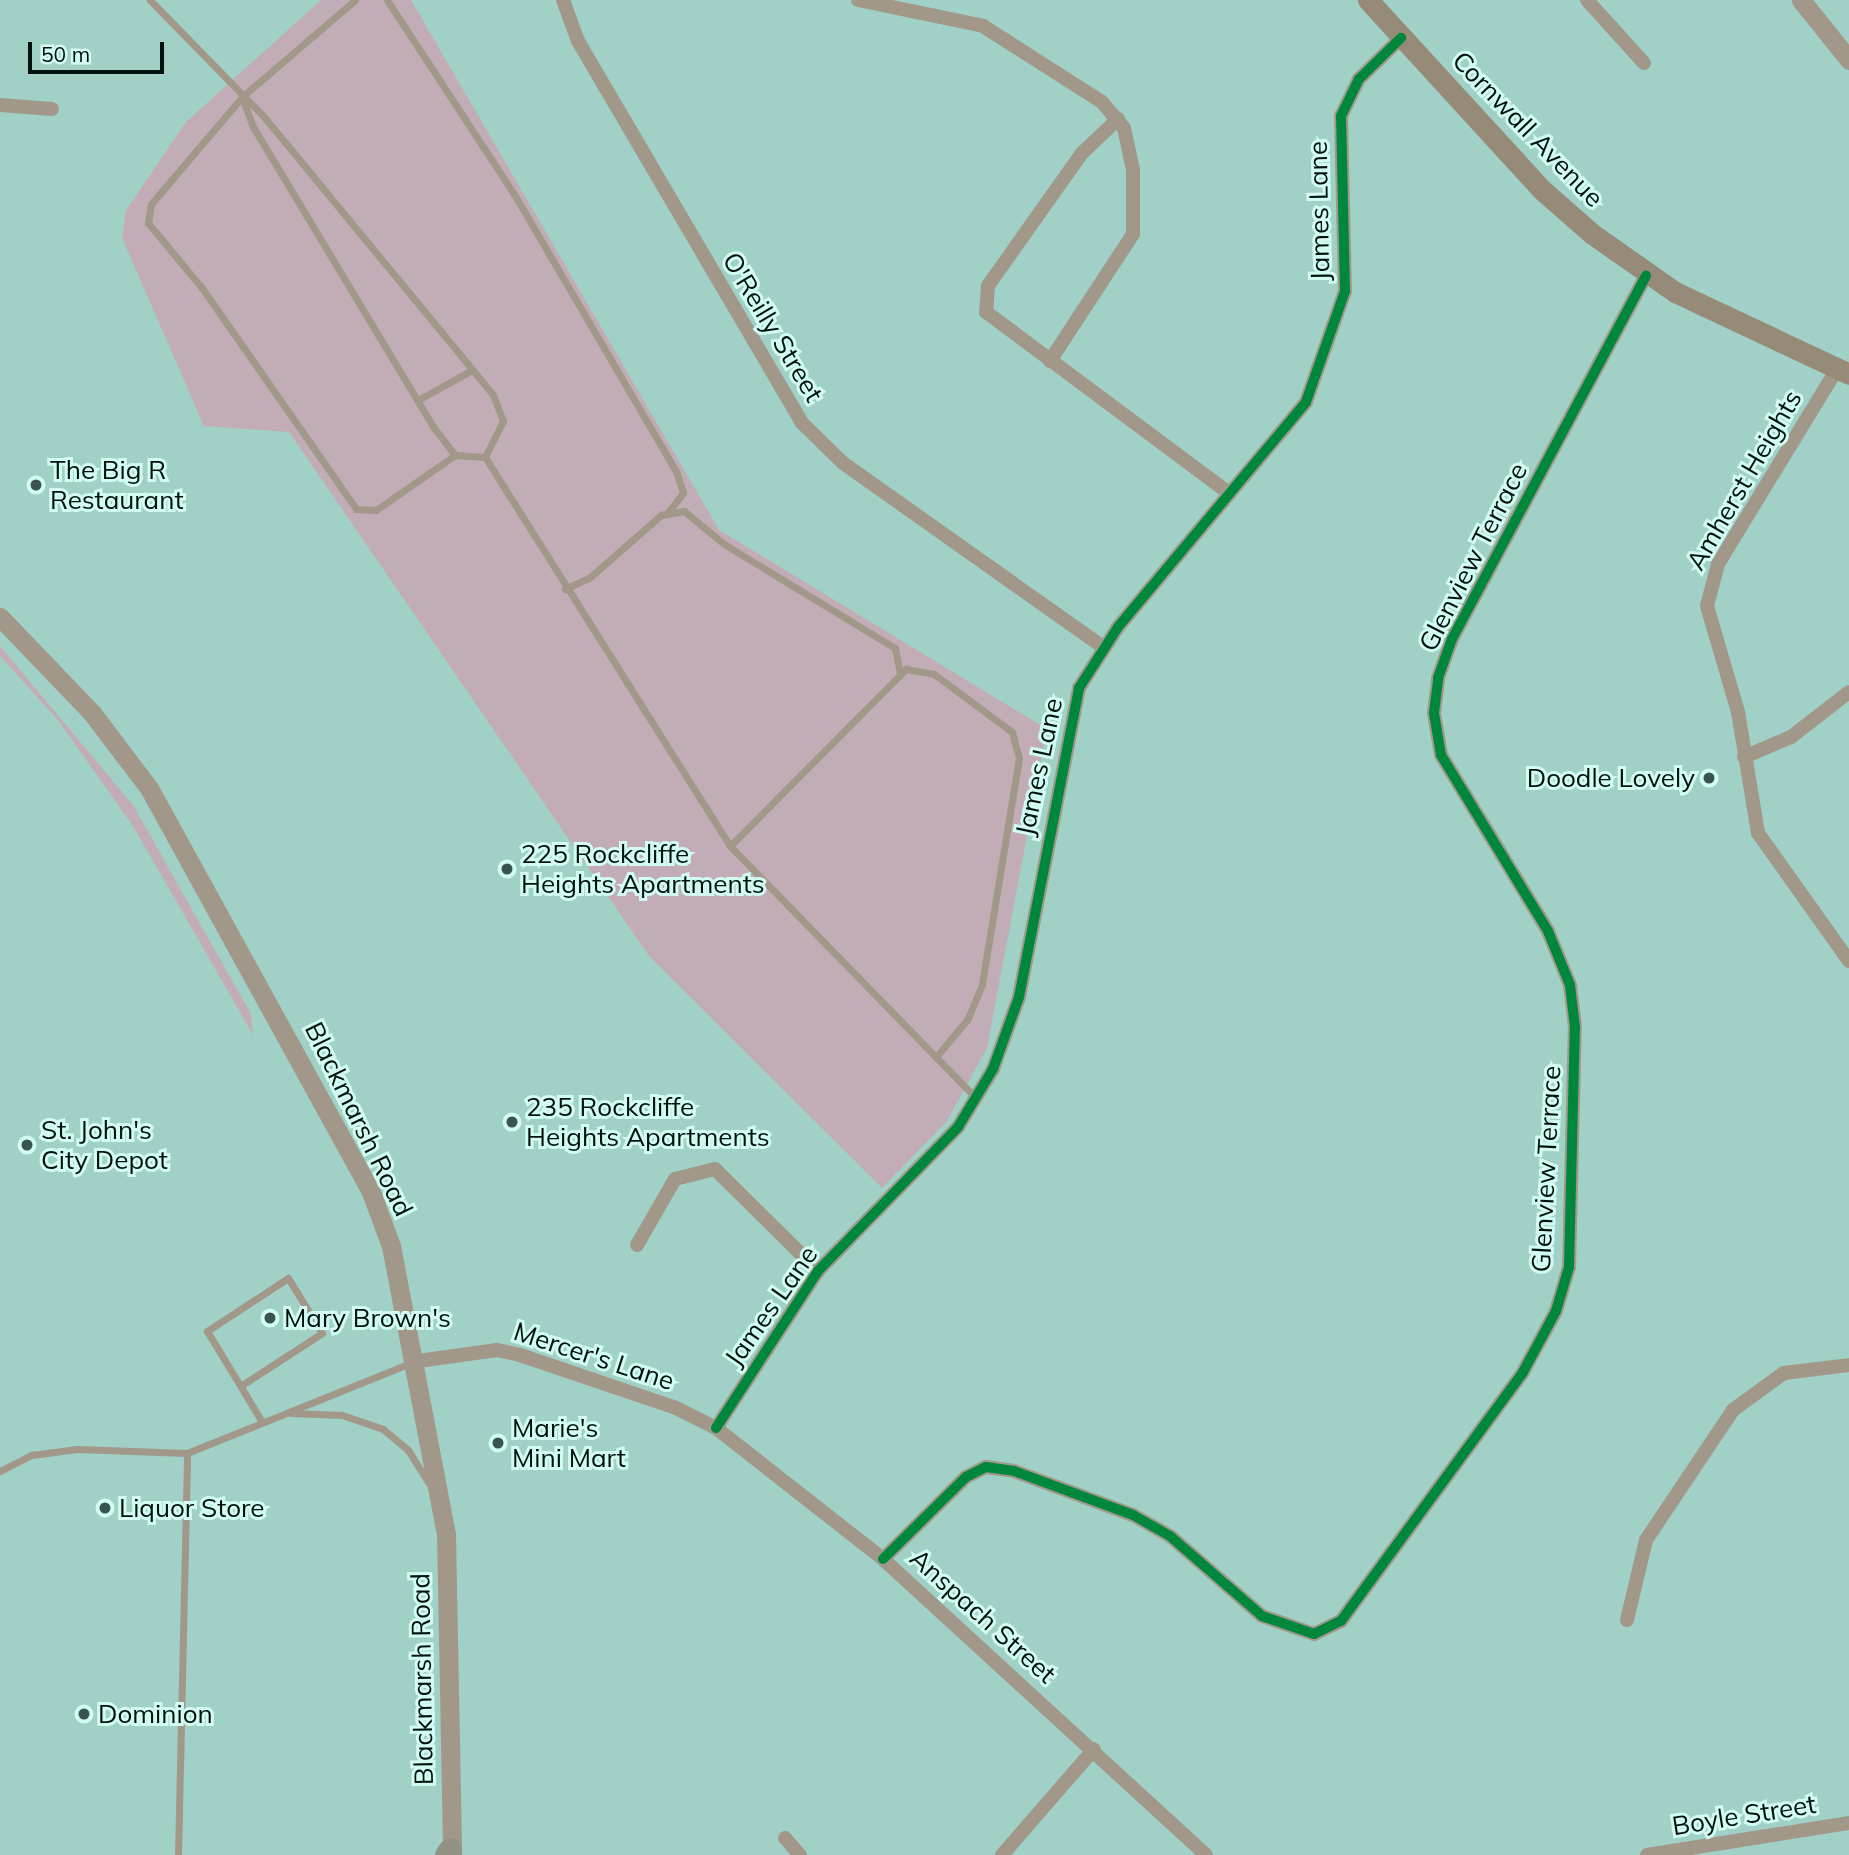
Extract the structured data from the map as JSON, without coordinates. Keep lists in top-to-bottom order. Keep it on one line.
{"streets":{"main road":["Cornwall Avenue"],"street":["James Lane","O'Reilly Street","Amherst Heights","Glenview Terrace","Blackmarsh Road","Mercer's Lane","Anspach Street","Boyle Street"]},"crossings":[["Cornwall Avenue","James Lane"],["Cornwall Avenue","Amherst Heights"],["Cornwall Avenue","Glenview Terrace"],["James Lane","O'Reilly Street"],["James Lane","Mercer's Lane"],["James Lane","Anspach Street"],["Glenview Terrace","Anspach Street"],["Blackmarsh Road","Mercer's Lane"],["Mercer's Lane","Anspach Street"]],"places":["The Big R Restaurant","Doodle Lovely","225 Rockcliffe Heights Apartments","235 Rockcliffe Heights Apartments","St. John's City Depot","Mary Brown's","Marie's Mini Mart","Liquor Store","Dominion"],"scale_bar":"50 m"}
